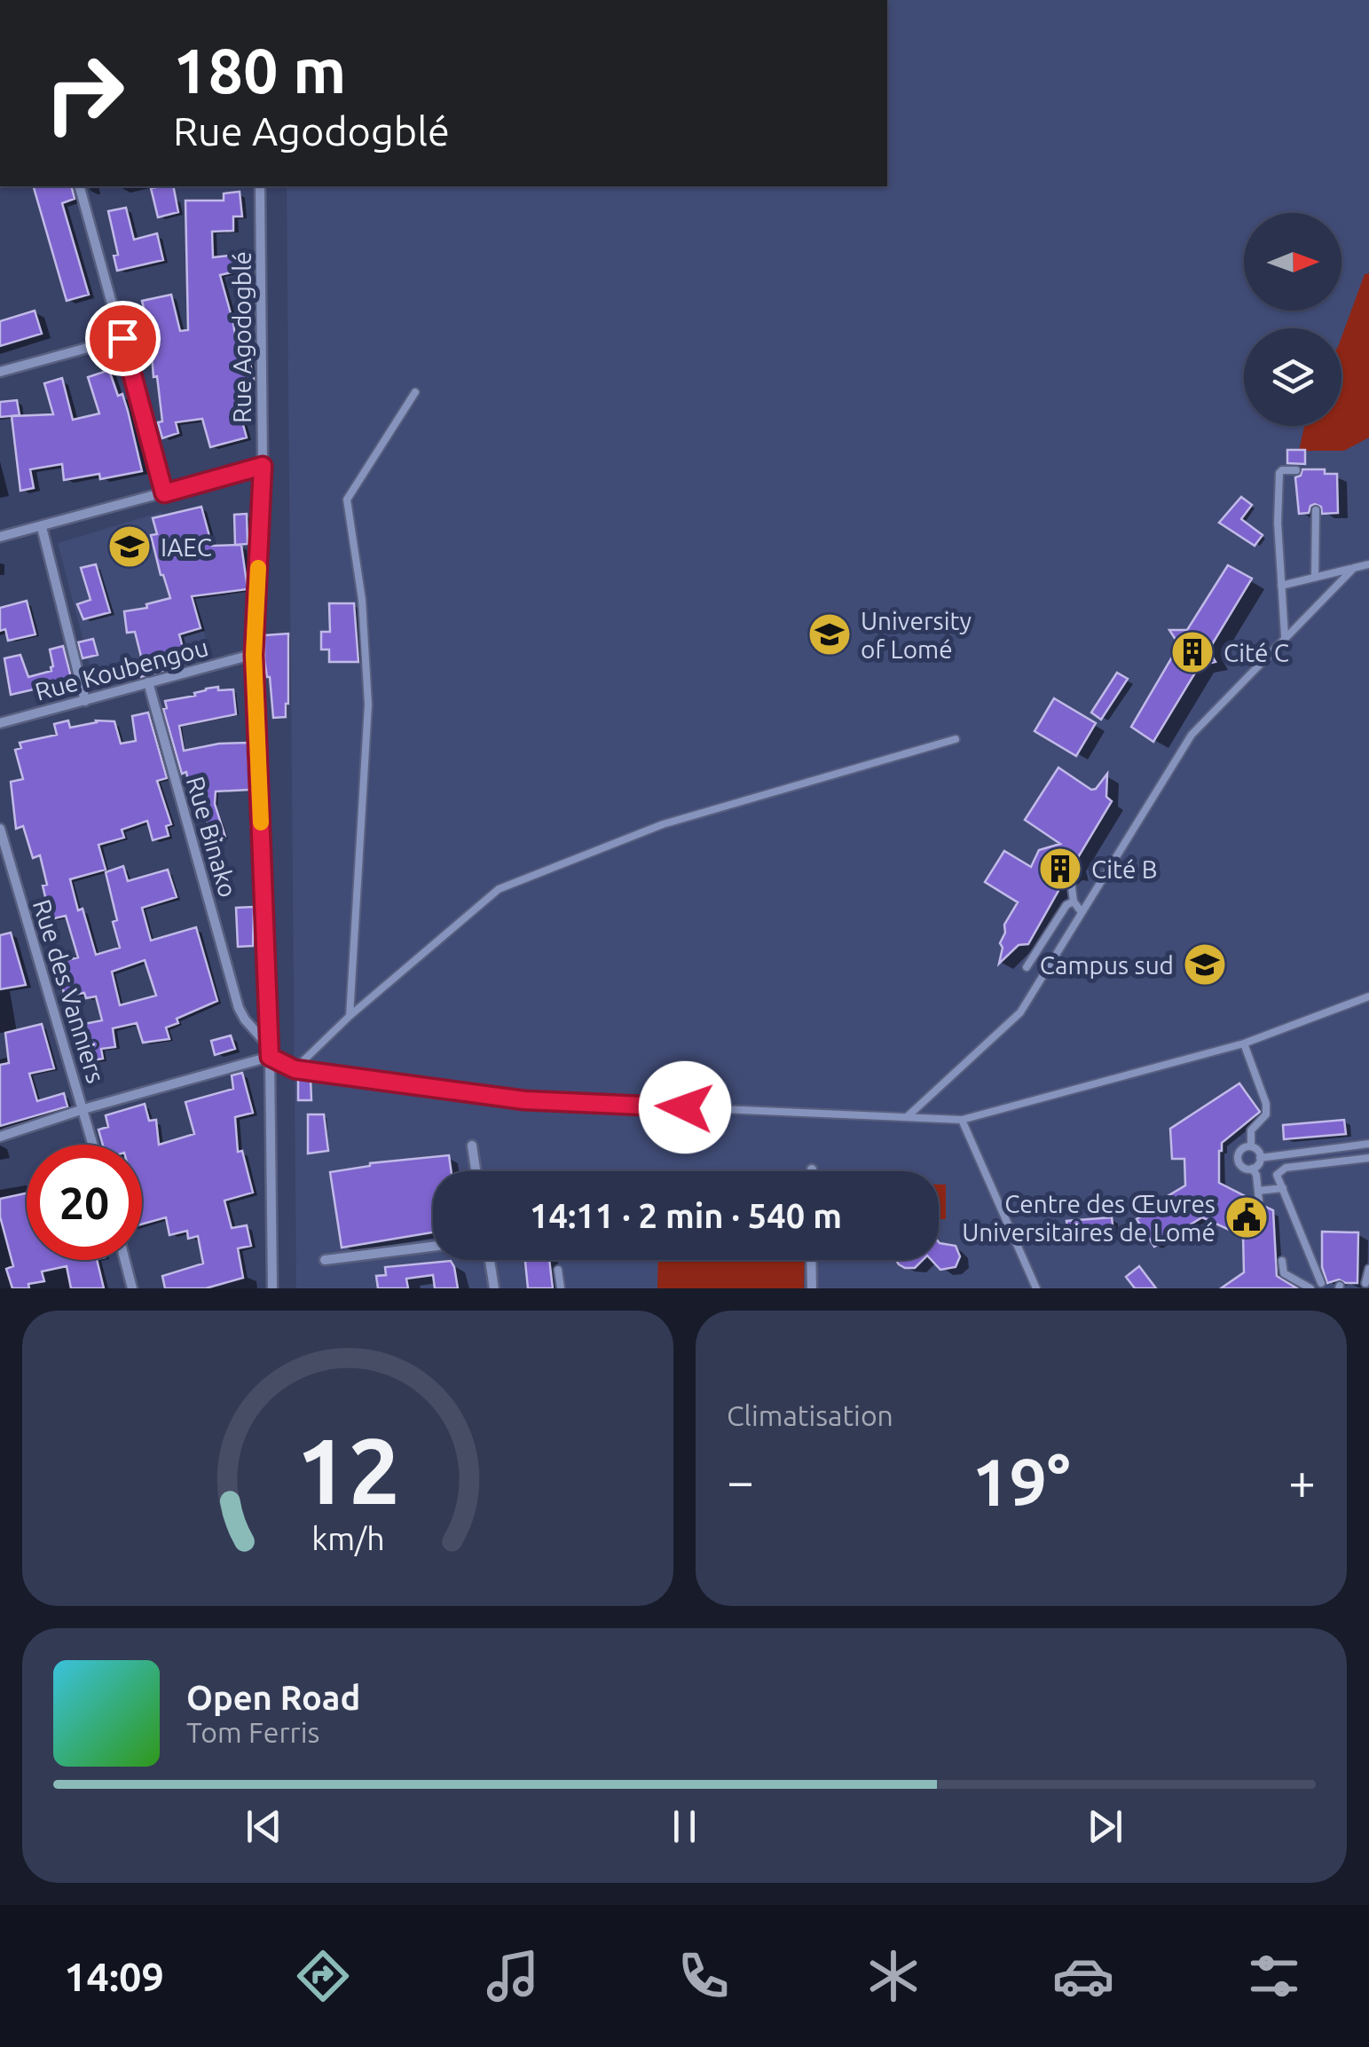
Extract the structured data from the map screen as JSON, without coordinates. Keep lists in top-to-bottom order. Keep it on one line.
{"streets":{"street":["Rue Agodogblé","Rue Koubengou","Rue Binako","Rue des Vanniers"]},"crossings":[["Rue Agodogblé","Rue Koubengou"],["Rue Agodogblé","Rue Binako"],["Rue Koubengou","Rue Binako"]],"places":{"school or university":["IAEC","University of Lomé","Campus sud"],"building":["Cité C","Cité B"],"public building":["Centre des Œuvres Universitaires de Lomé"]},"north":"right","page":{"turn":["180 m","Rue Agodogblé"],"limit":"20","trip":"14:11 · 2 min · 540 m","tile":"Climatisation","heat":["−","19°","+"],"song":["Open Road","Tom Ferris"],"tabs":"14:09","gauge":["12","km/h"]}}
